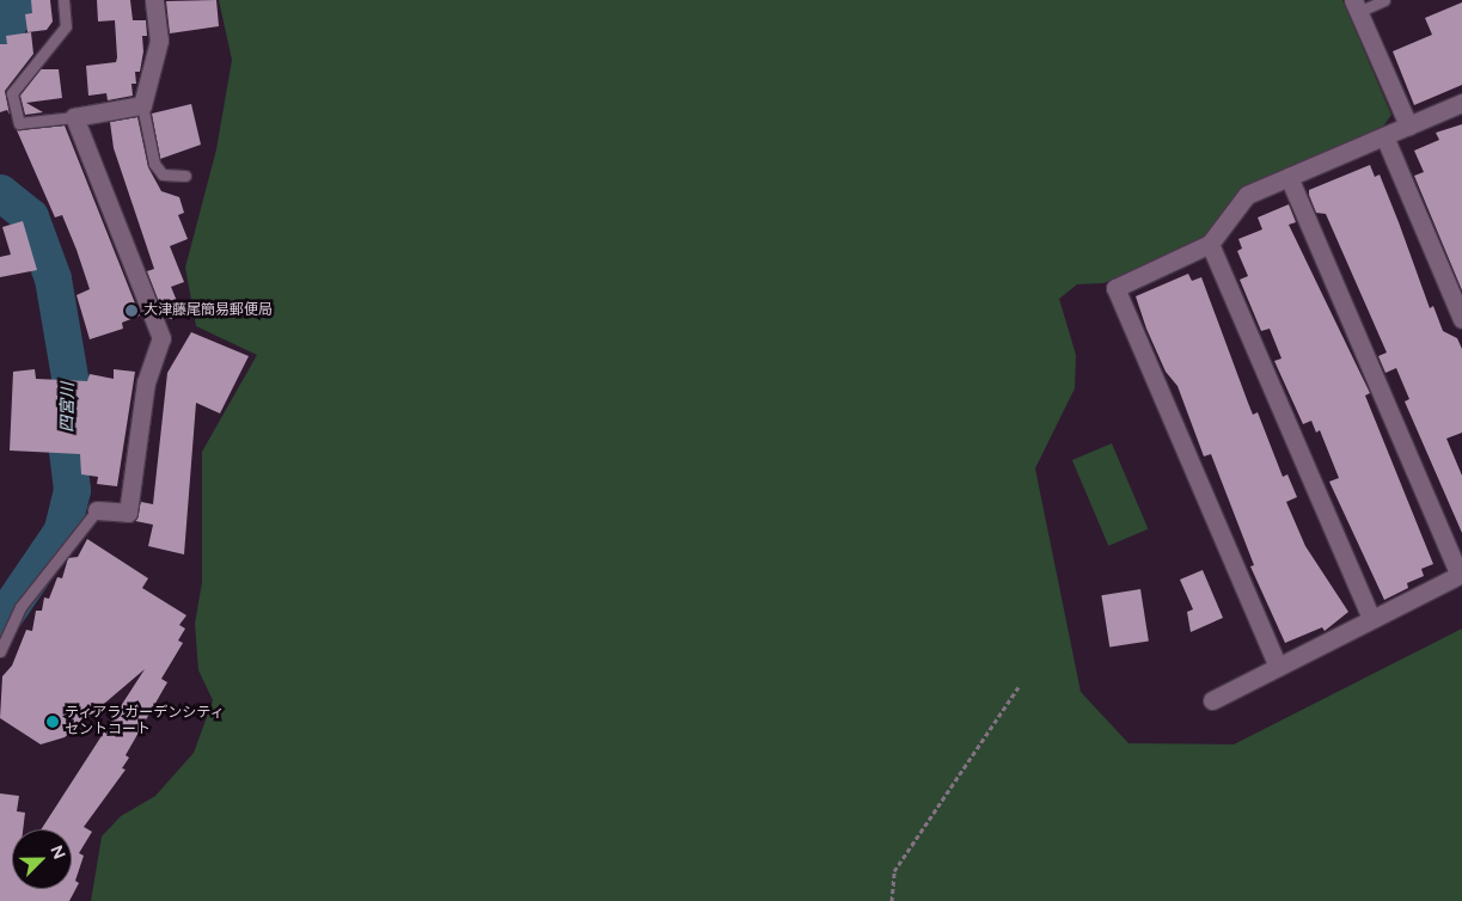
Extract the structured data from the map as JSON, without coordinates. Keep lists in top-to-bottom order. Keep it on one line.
{"water":["四宮川"],"places":["大津藤尾簡易郵便局","ティアラ ガーデンシティ セントコート"],"north":"top right"}
